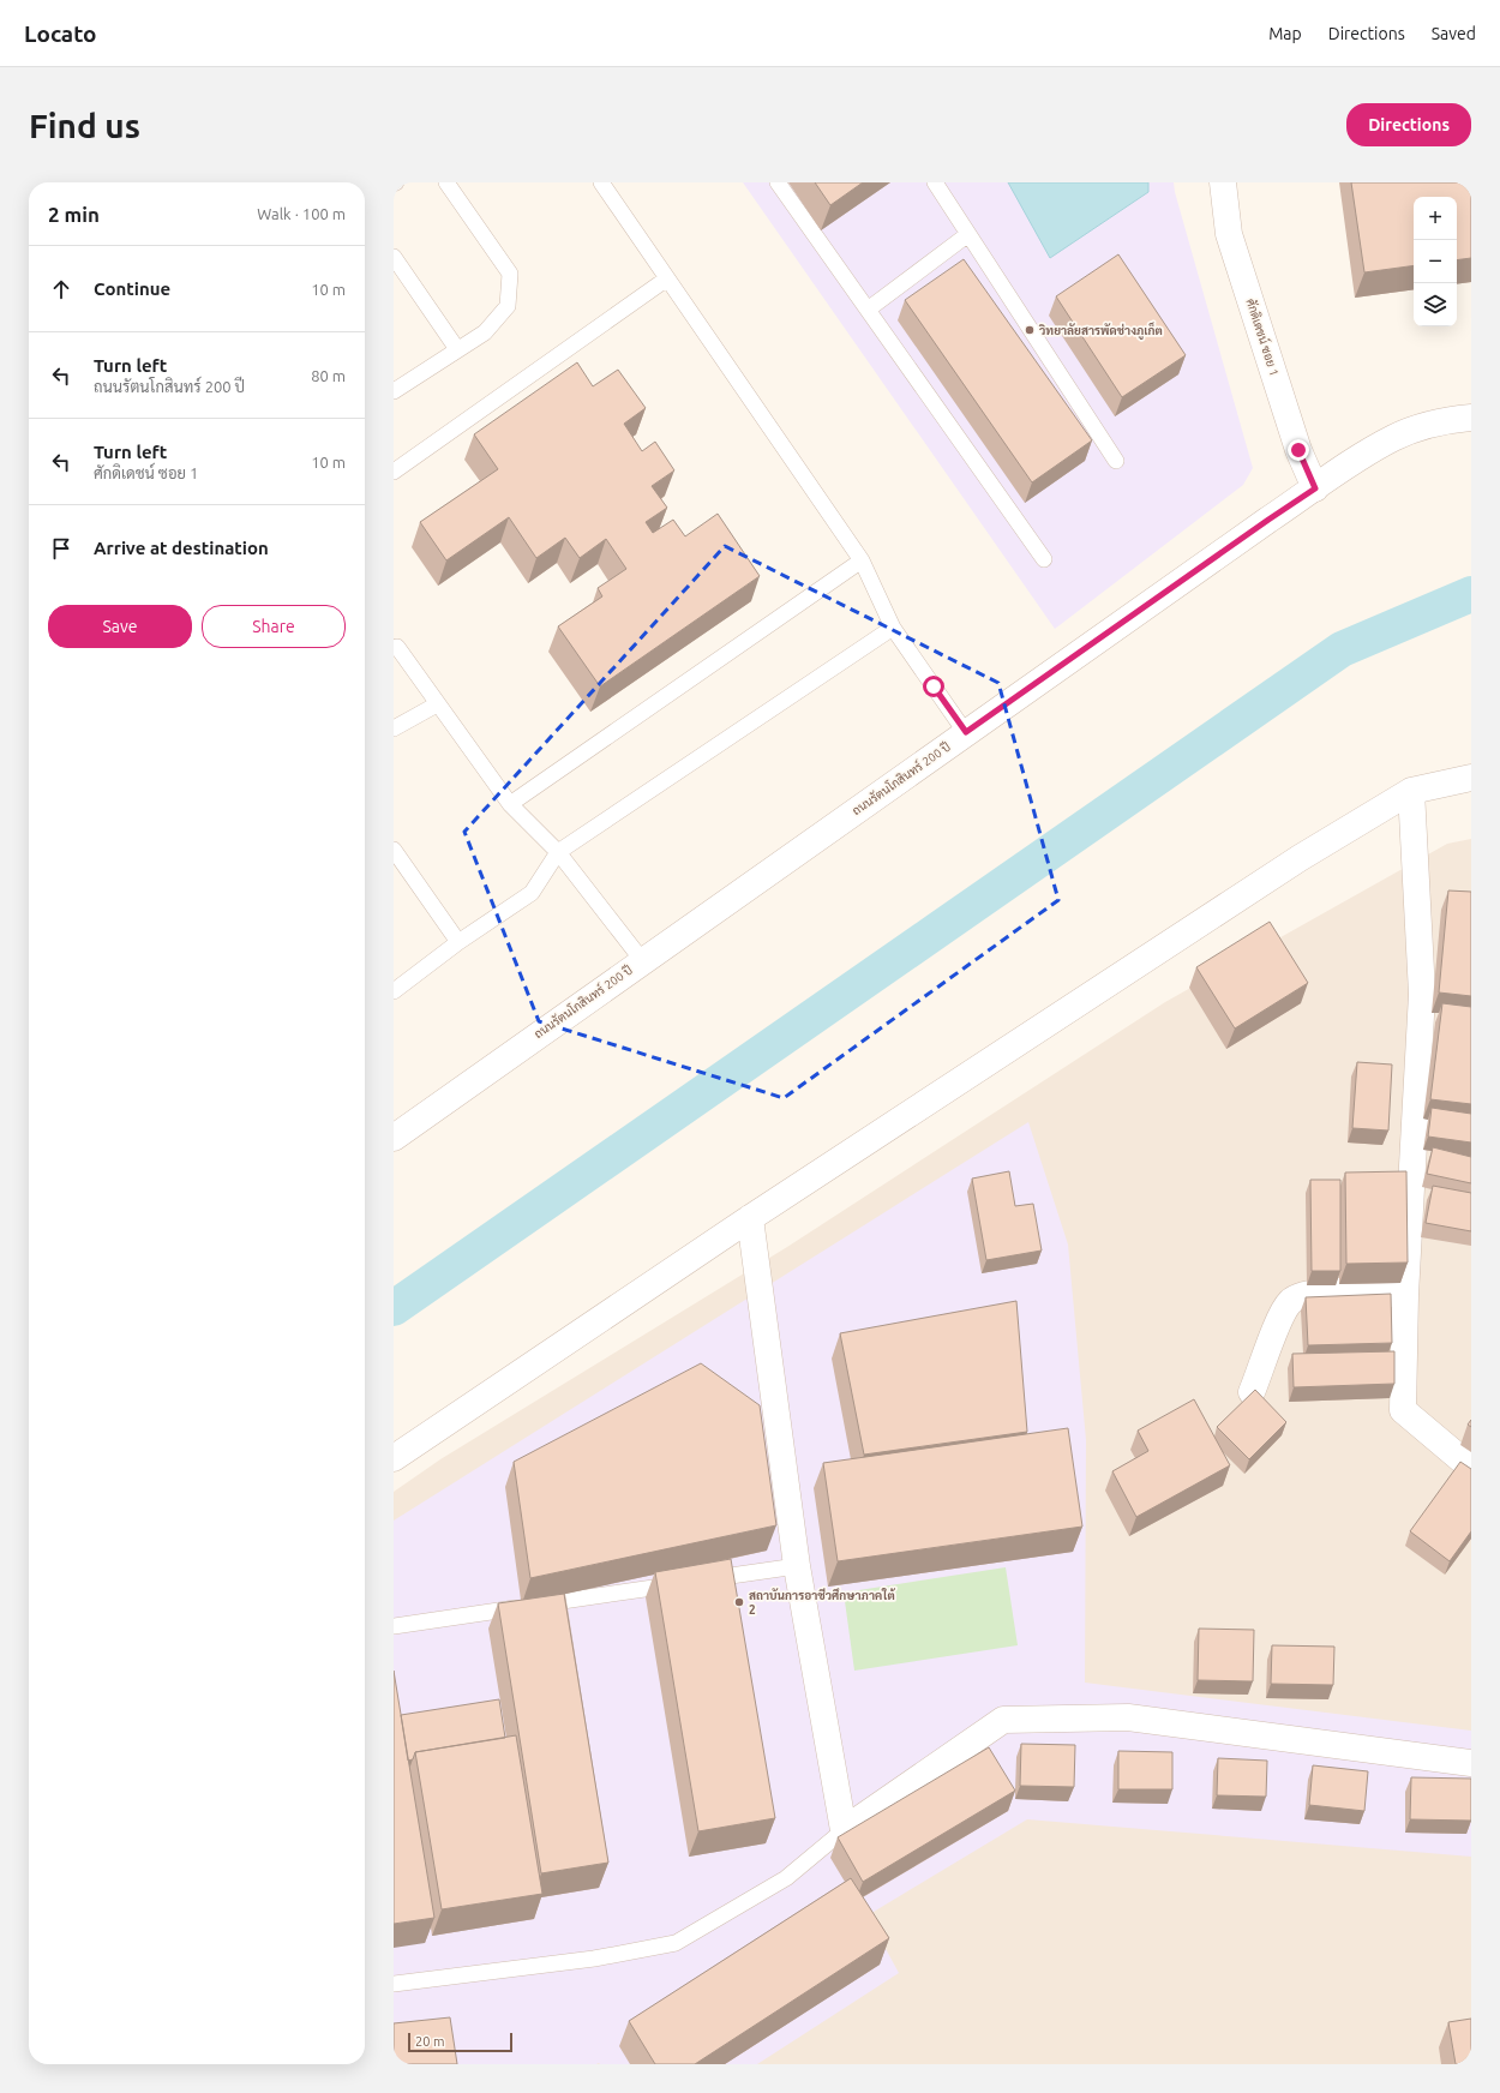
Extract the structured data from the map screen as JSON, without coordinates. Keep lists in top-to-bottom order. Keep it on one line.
{"streets":{"street":["ศักดิเดชน์ ซอย 1","ถนนรัตนโกสินทร์ 200 ปี"]},"crossings":[["ศักดิเดชน์ ซอย 1","ถนนรัตนโกสินทร์ 200 ปี"]],"places":["วิทยาลัยสารพัดช่างภูเก็ต","สถาบันการอาชีวศึกษาภาคใต้ 2"],"scale_bar":"20 m","page":{"header":"Locato","nav":["Map","Directions","Saved"],"buttons":["Directions",["Save","Share"]],"title":"Find us","heading":["2 min","Walk · 100 m"],"map_buttons":["+","−"],"list":[["Continue","10 m"],["Turn left","ถนนรัตนโกสินทร์ 200 ปี","80 m"],["Turn left","ศักดิเดชน์ ซอย 1","10 m"],"Arrive at destination"],"scale":"20 m"}}
